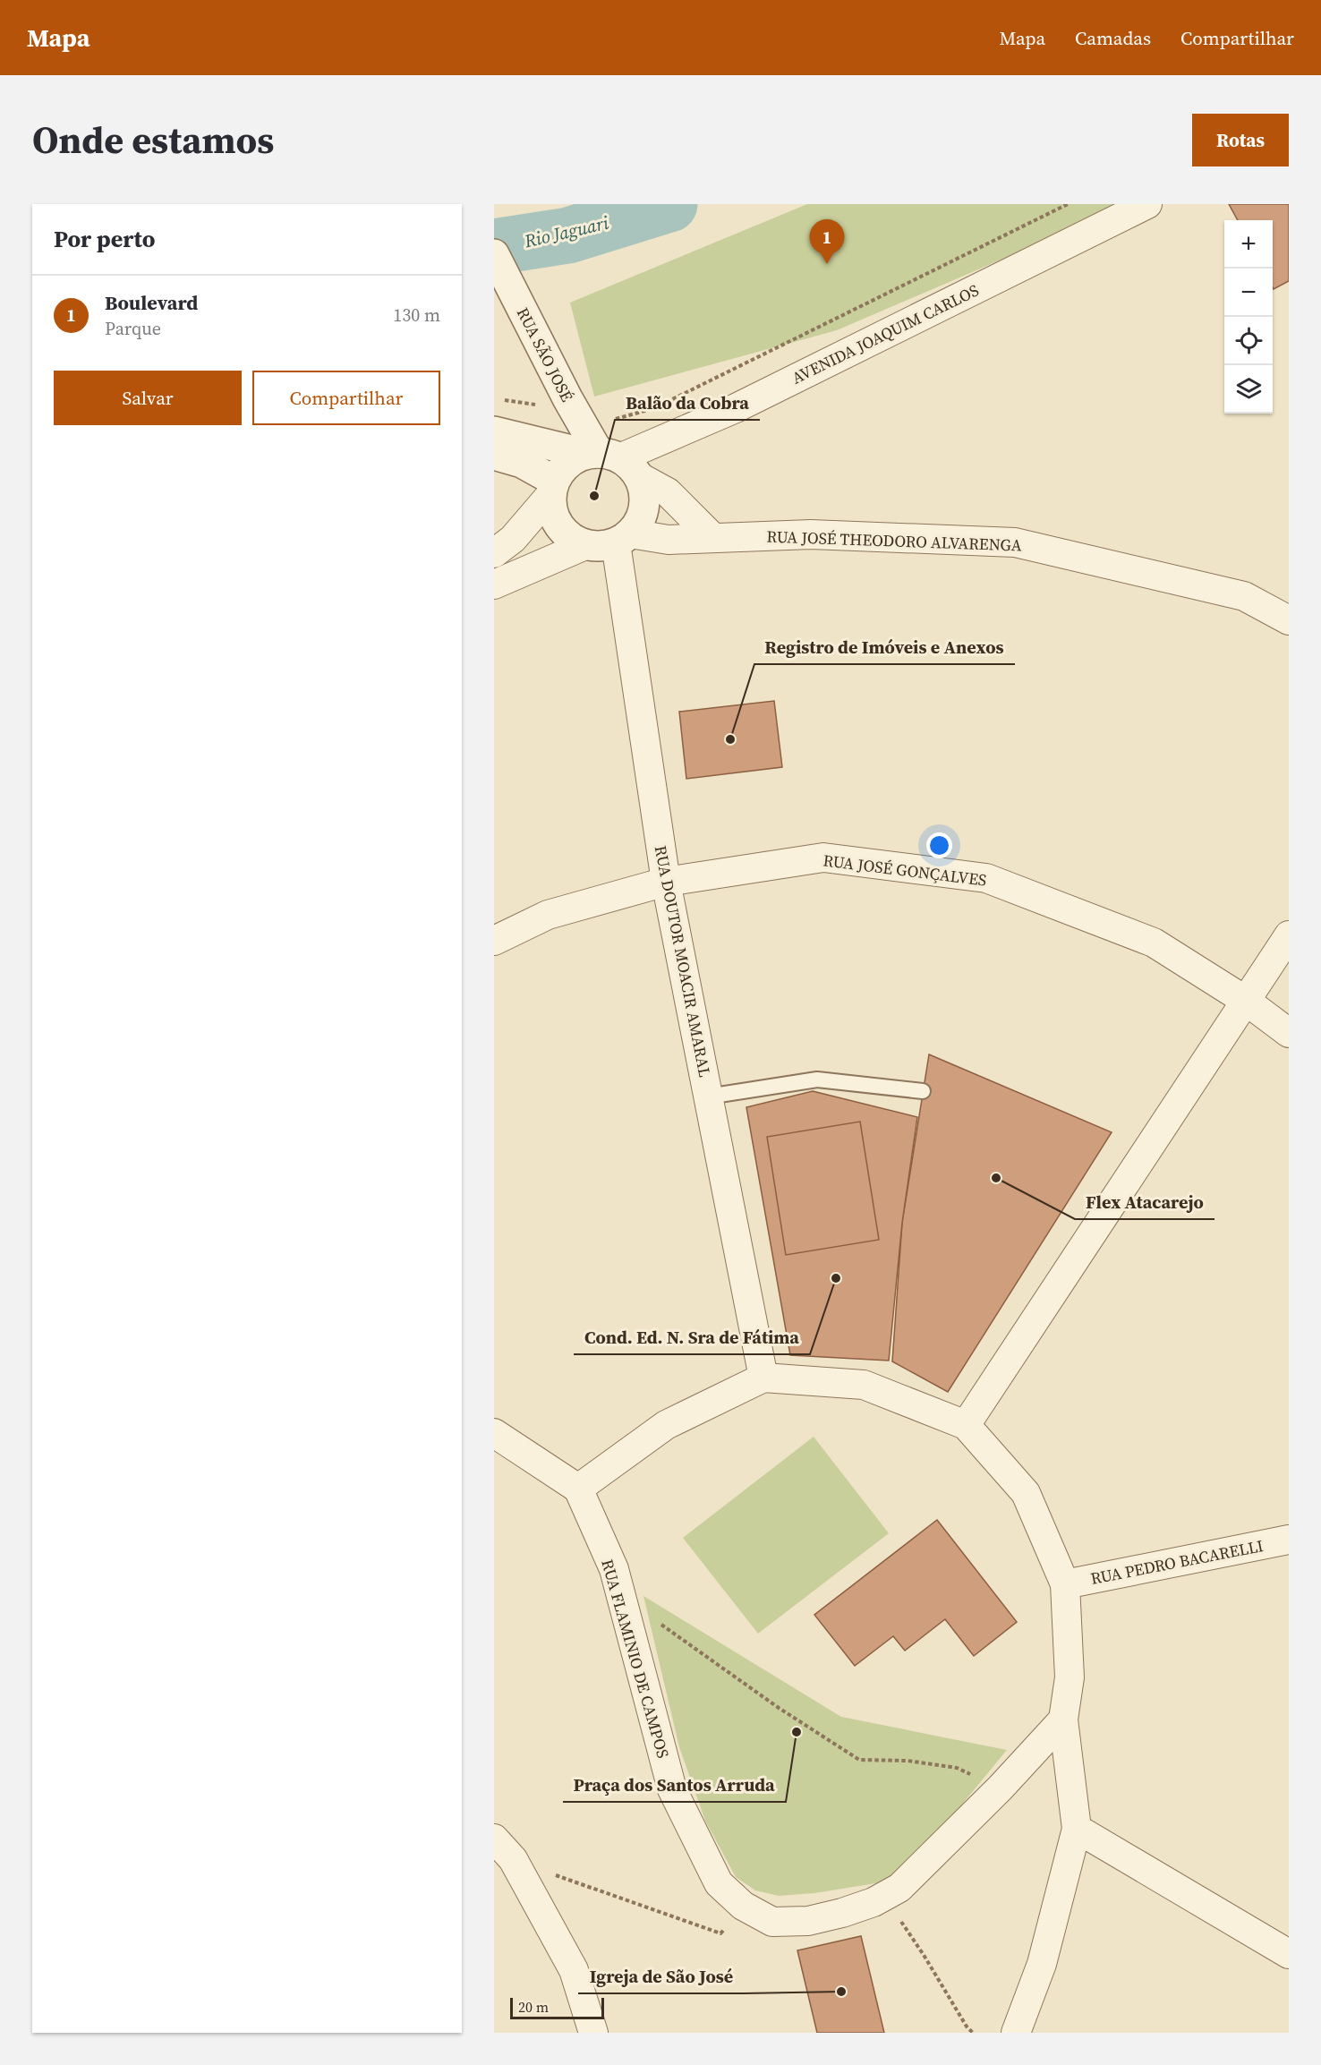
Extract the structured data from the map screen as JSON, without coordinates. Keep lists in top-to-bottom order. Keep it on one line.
{"streets":{"street":["AVENIDA JOAQUIM CARLOS","RUA SÃO JOSÉ","RUA JOSÉ THEODORO ALVARENGA","RUA JOSÉ GONÇALVES","RUA DOUTOR MOACIR AMARAL","RUA PEDRO BACARELLI","RUA FLAMINIO DE CAMPOS"]},"crossings":[["AVENIDA JOAQUIM CARLOS","RUA SÃO JOSÉ"],["AVENIDA JOAQUIM CARLOS","RUA JOSÉ THEODORO ALVARENGA"],["AVENIDA JOAQUIM CARLOS","RUA DOUTOR MOACIR AMARAL"],["RUA SÃO JOSÉ","RUA JOSÉ THEODORO ALVARENGA"],["RUA SÃO JOSÉ","RUA DOUTOR MOACIR AMARAL"],["RUA JOSÉ THEODORO ALVARENGA","RUA DOUTOR MOACIR AMARAL"],["RUA JOSÉ GONÇALVES","RUA DOUTOR MOACIR AMARAL"]],"water":["Rio Jaguari"],"places":["Balão da Cobra","Registro de Imóveis e Anexos","Flex Atacarejo","Cond. Ed. N. Sra de Fátima","Praça dos Santos Arruda","Igreja de São José"],"scale_bar":"20 m","page":{"header":"Mapa","nav":["Mapa","Camadas","Compartilhar"],"title":"Onde estamos","buttons":["Rotas",["Salvar","Compartilhar"]],"heading":"Por perto","pins":"1","map_buttons":["+","−"],"list":[{"mark":"1","name":"Boulevard","note":"Parque","value":"130 m"}],"scale":"20 m"}}
